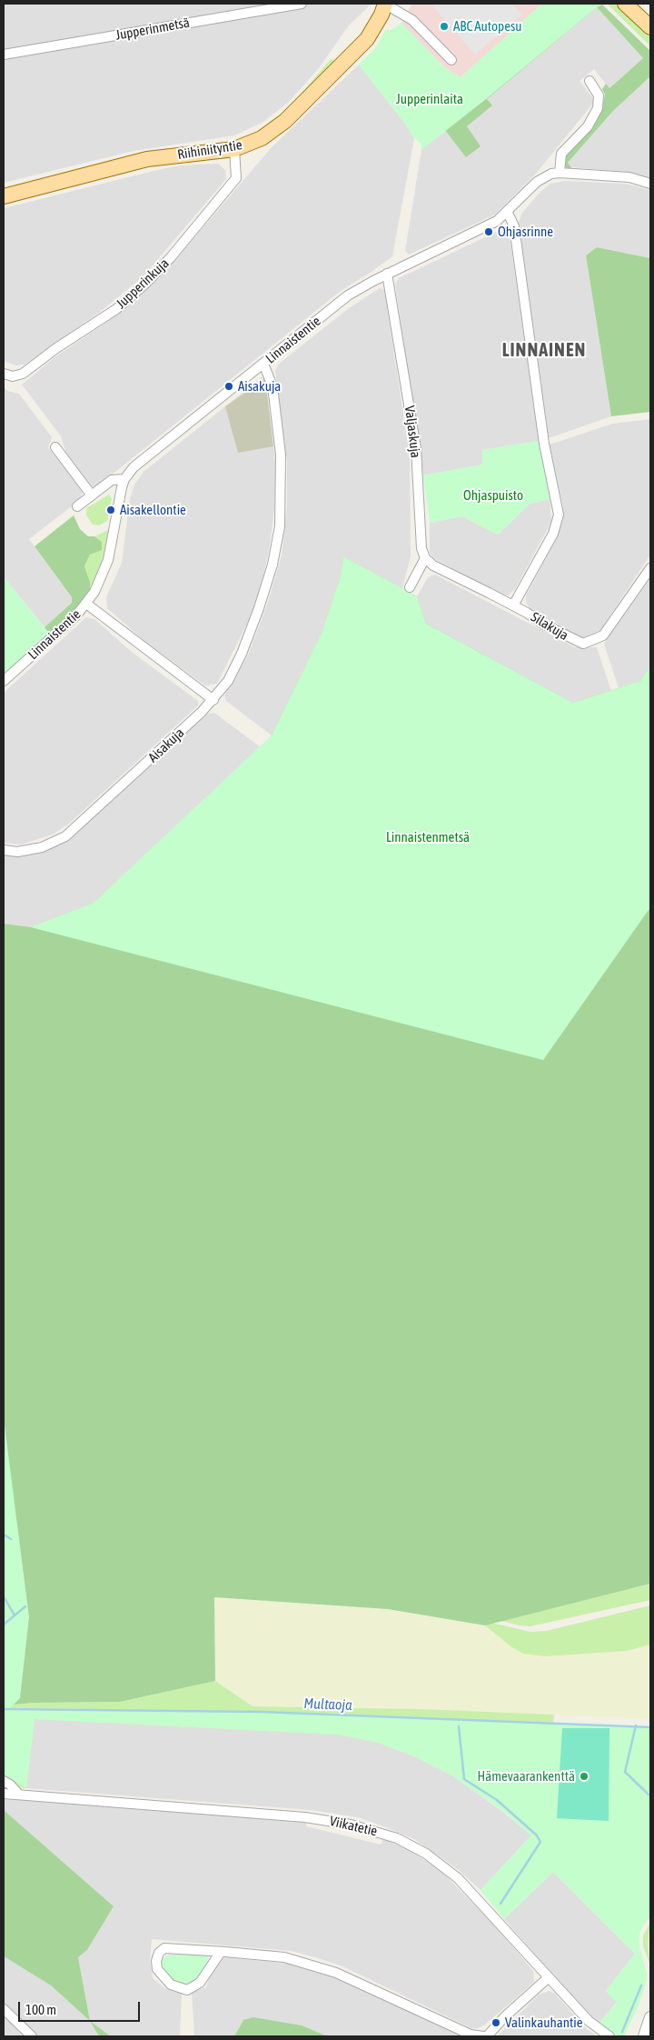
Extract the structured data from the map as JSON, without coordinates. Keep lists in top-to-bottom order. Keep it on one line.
{"streets":{"main road":["Riihiniityntie"],"street":["Jupperinmetsä","Jupperinkuja","Linnaistentie","Valjaskuja","Silakuja","Aisakuja","Viikatetie"]},"crossings":[["Riihiniityntie","Jupperinkuja"],["Linnaistentie","Valjaskuja"],["Linnaistentie","Aisakuja"],["Valjaskuja","Silakuja"]],"districts":["LINNAINEN"],"water":["Multaoja"],"parks":["Jupperinlaita","Ohjaspuisto","Linnaistenmetsä"],"places":["ABC Autopesu","Ohjasrinne","Aisakuja","Aisakellontie","Hämevaarankenttä","Valinkauhantie"],"scale_bar":"100 m"}
